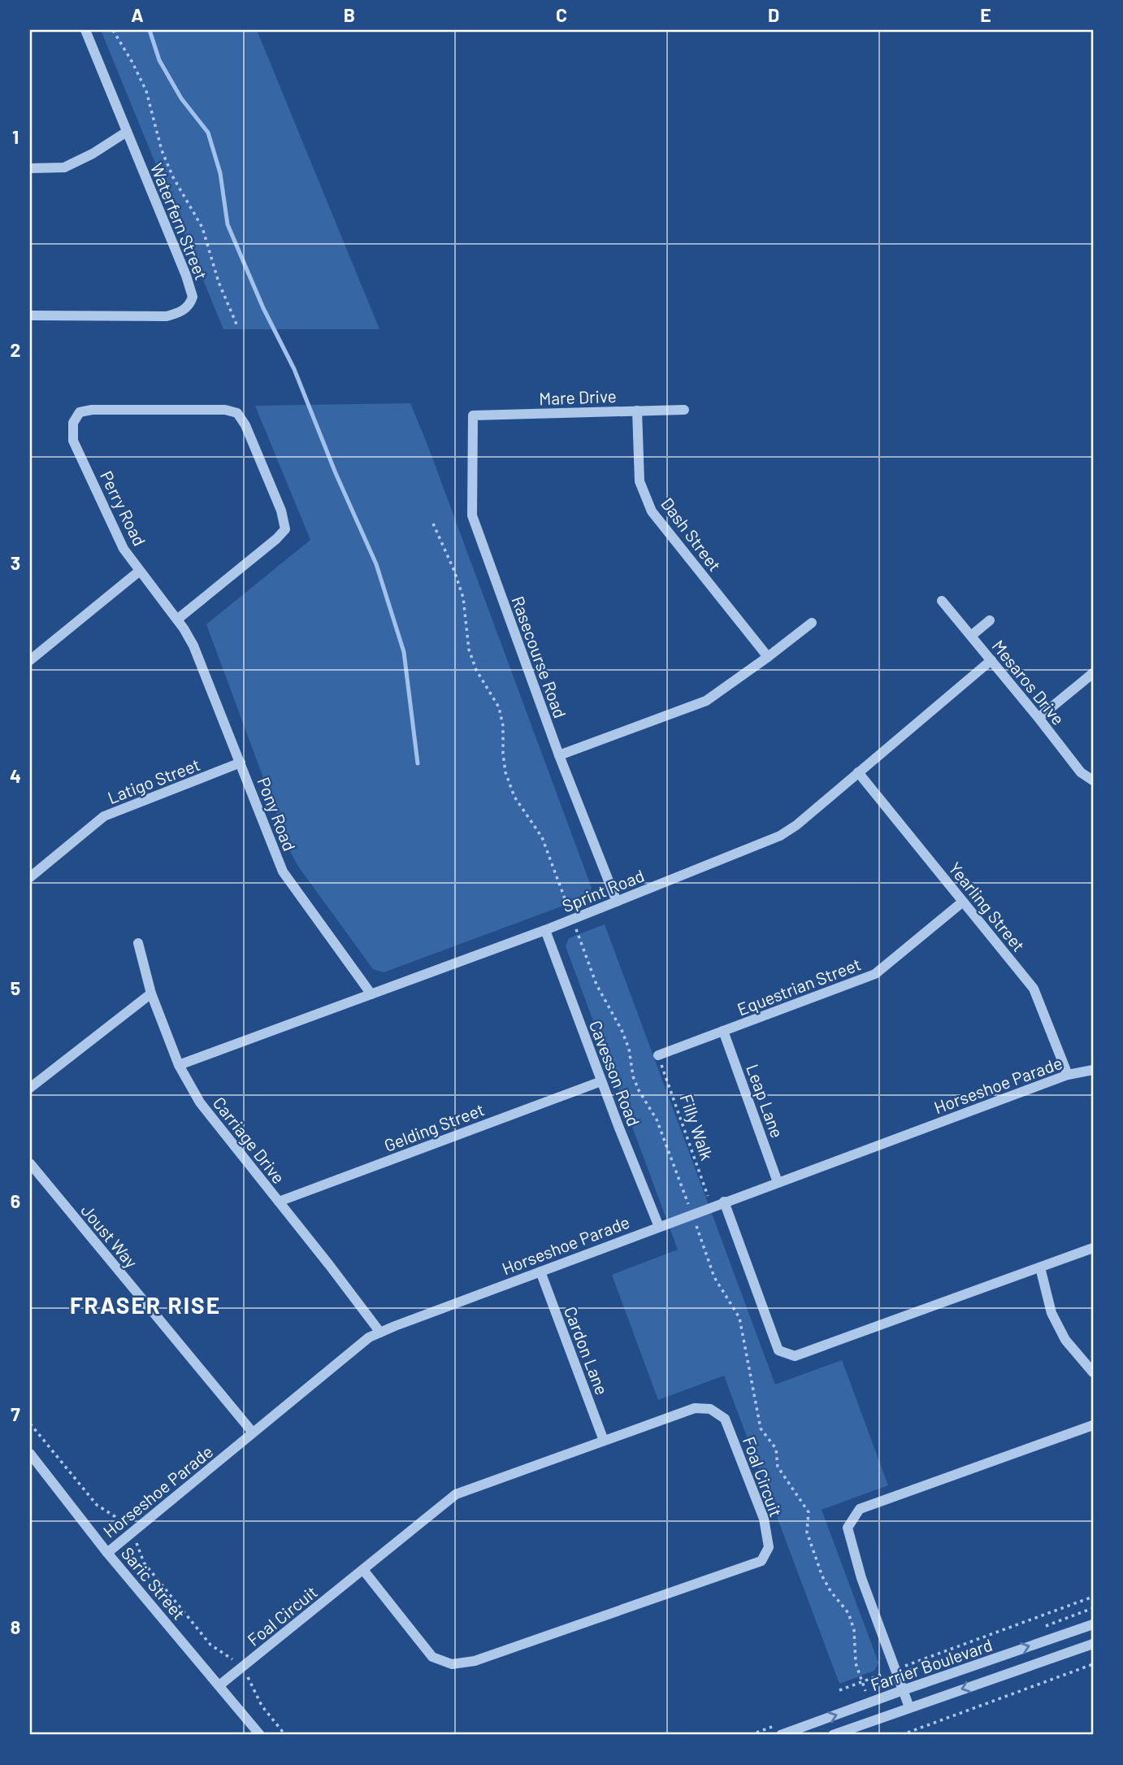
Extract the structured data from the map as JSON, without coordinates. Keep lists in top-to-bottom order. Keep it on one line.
{"streets":{"street":["Waterfern Street","Mare Drive","Perry Road","Dash Street","Rasecourse Road","Mesaros Drive","Latigo Street","Pony Road","Sprint Road","Yearling Street","Equestrian Street","Cavesson Road","Horseshoe Parade","Leap Lane","Gelding Street","Carriage Drive","Joust Way","Cardon Lane","Foal Circuit","Saric Street","Farrier Boulevard"],"path":["Filly Walk"]},"crossings":[["Mare Drive","Dash Street"],["Mare Drive","Rasecourse Road"],["Perry Road","Pony Road"],["Rasecourse Road","Sprint Road"],["Mesaros Drive","Sprint Road"],["Latigo Street","Pony Road"],["Pony Road","Sprint Road"],["Sprint Road","Yearling Street"],["Sprint Road","Cavesson Road"],["Sprint Road","Carriage Drive"],["Yearling Street","Equestrian Street"],["Yearling Street","Horseshoe Parade"],["Equestrian Street","Leap Lane"],["Equestrian Street","Filly Walk"],["Cavesson Road","Horseshoe Parade"],["Cavesson Road","Gelding Street"],["Horseshoe Parade","Leap Lane"],["Horseshoe Parade","Filly Walk"],["Horseshoe Parade","Carriage Drive"],["Horseshoe Parade","Joust Way"],["Horseshoe Parade","Cardon Lane"],["Horseshoe Parade","Saric Street"],["Gelding Street","Carriage Drive"],["Cardon Lane","Foal Circuit"],["Foal Circuit","Saric Street"]],"districts":["FRASER RISE"],"grid":{"columns":["A","B","C","D","E"],"rows":["1","2","3","4","5","6","7","8"]}}
